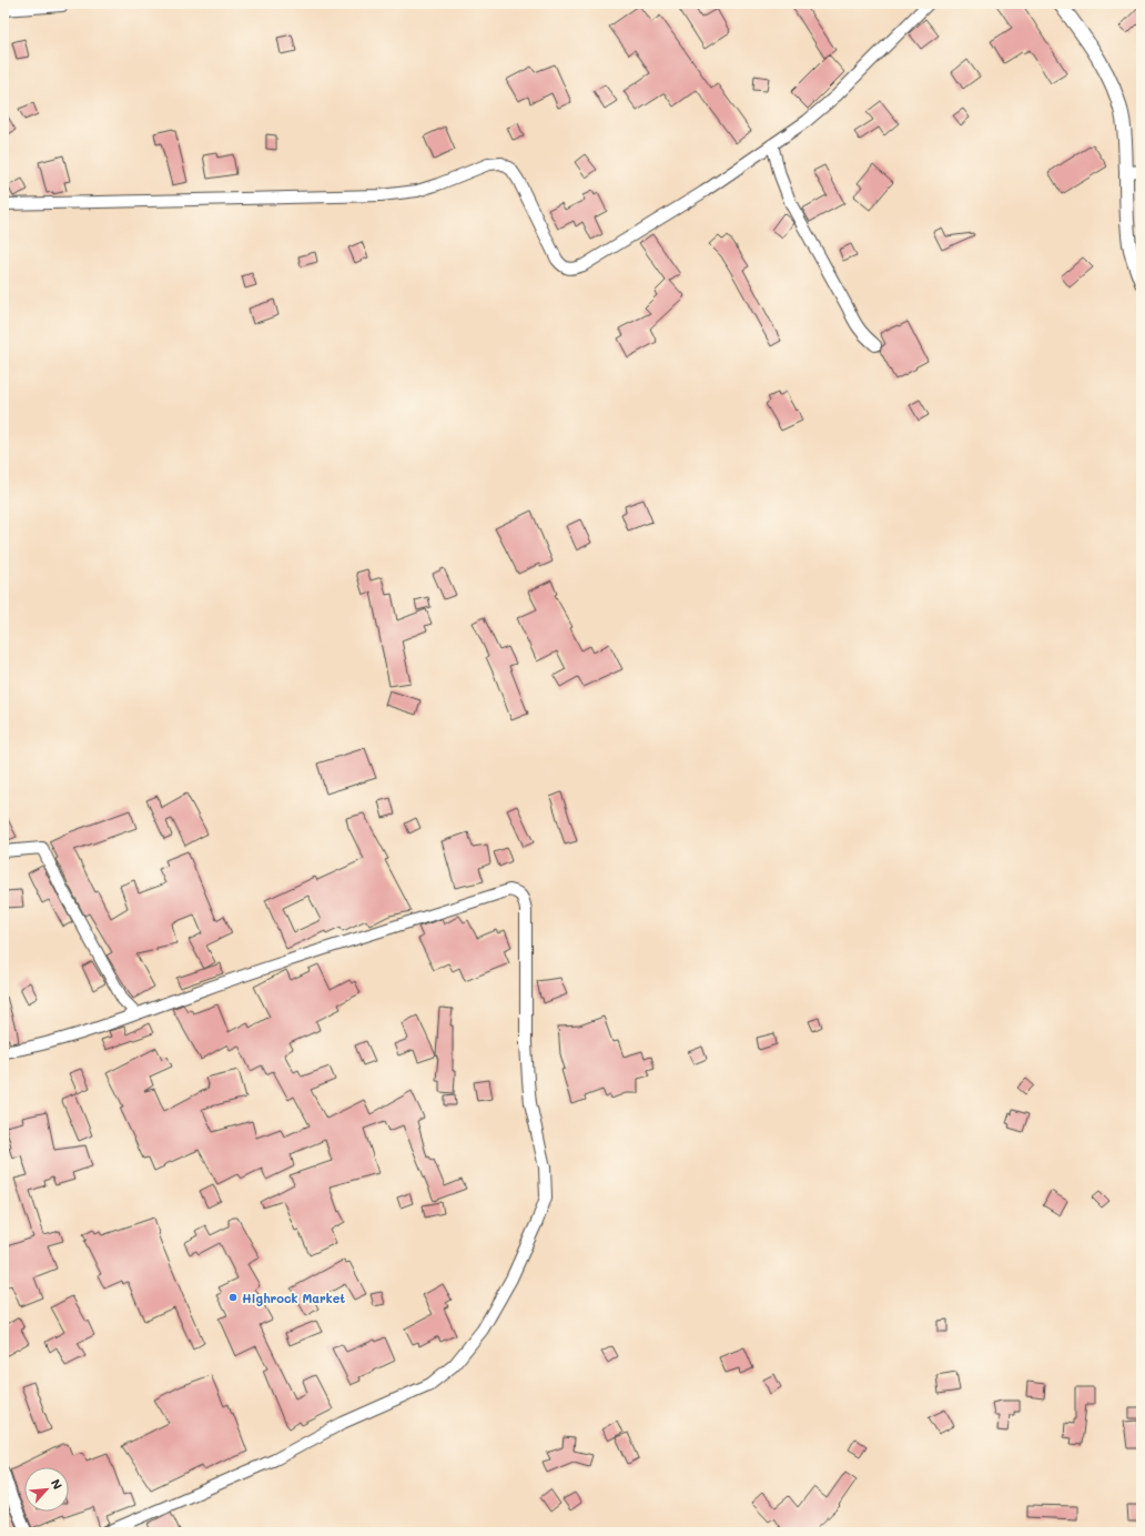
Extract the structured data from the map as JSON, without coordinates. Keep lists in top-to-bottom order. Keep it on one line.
{"places":["Highrock Market"],"north":"top right"}
